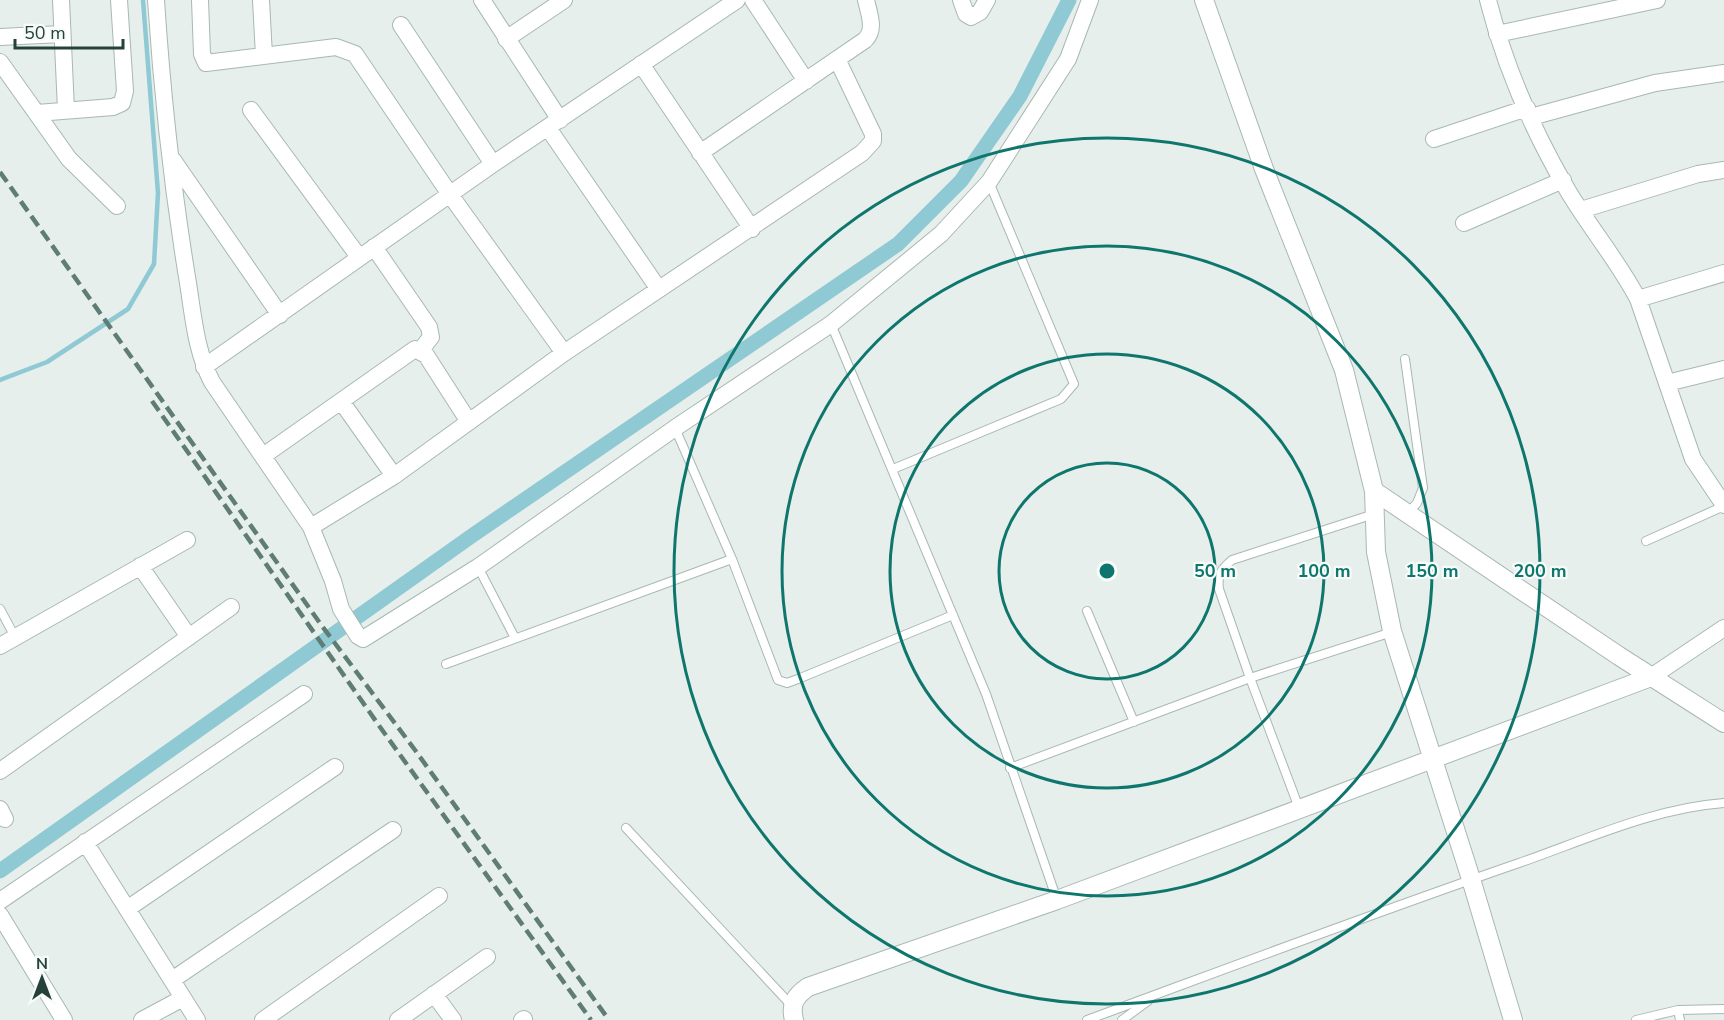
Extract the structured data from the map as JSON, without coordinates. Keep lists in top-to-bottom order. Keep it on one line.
{"scale_bar":"50 m","north":"top","rings":["50 m","100 m","150 m","200 m"]}
